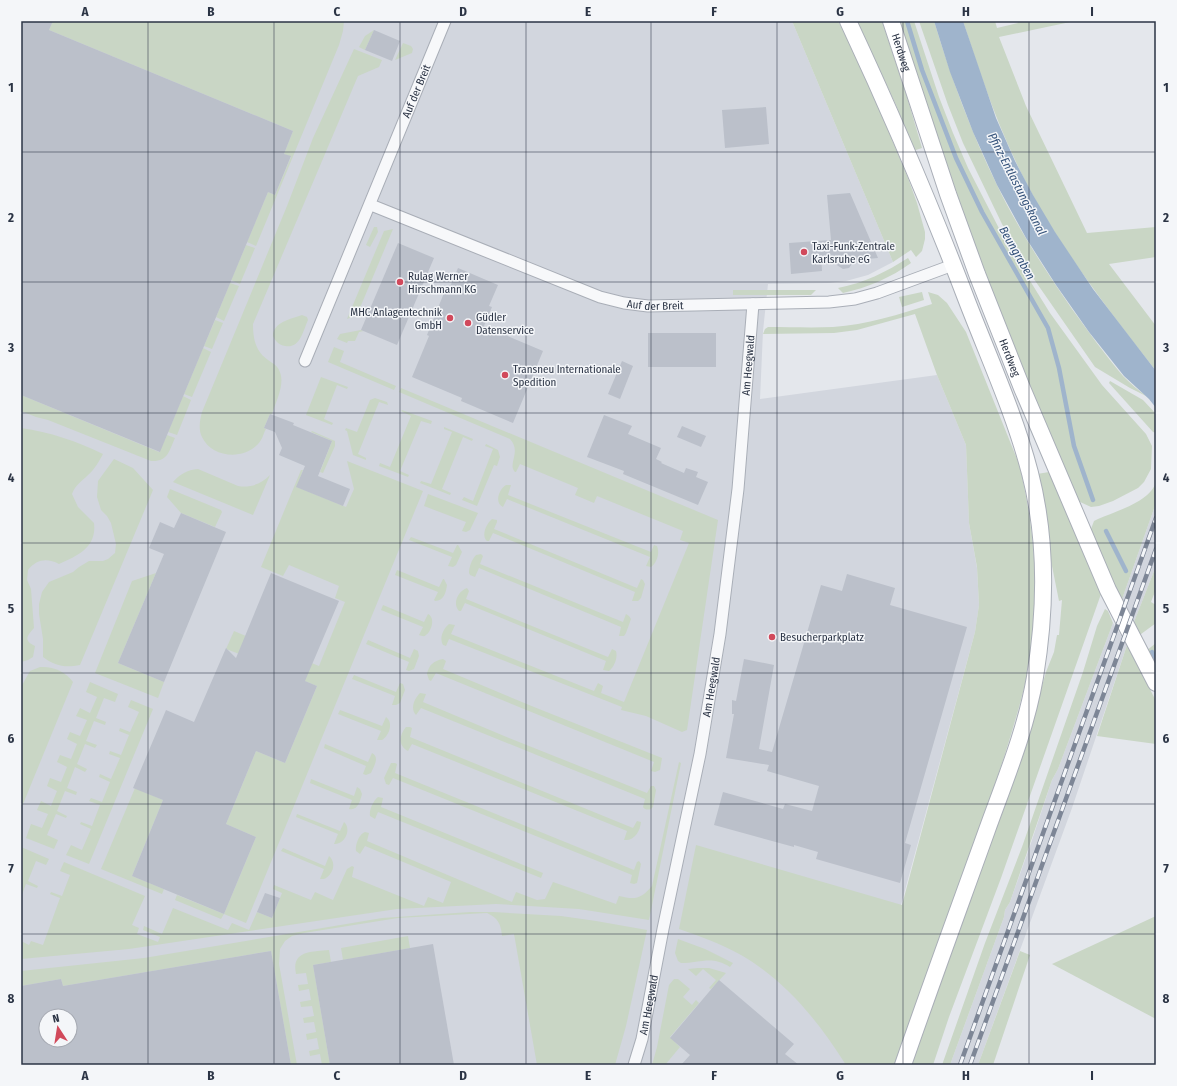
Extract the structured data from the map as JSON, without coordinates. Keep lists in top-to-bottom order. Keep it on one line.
{"streets":{"main road":["Herdweg"],"street":["Auf der Breit","Am Heegwald"]},"crossings":[["Auf der Breit","Am Heegwald"]],"water":["Pfinz-Entlastungskanal","Beungraben"],"places":["Taxi-Funk-Zentrale Karlsruhe eG","Rulag Werner Hirschmann KG","MHC Anlagentechnik GmbH","Güdler Datenservice","Transneu Internationale Spedition","Besucherparkplatz"],"north":"top","grid":{"columns":["A","B","C","D","E","F","G","H","I"],"rows":["1","2","3","4","5","6","7","8"]}}
